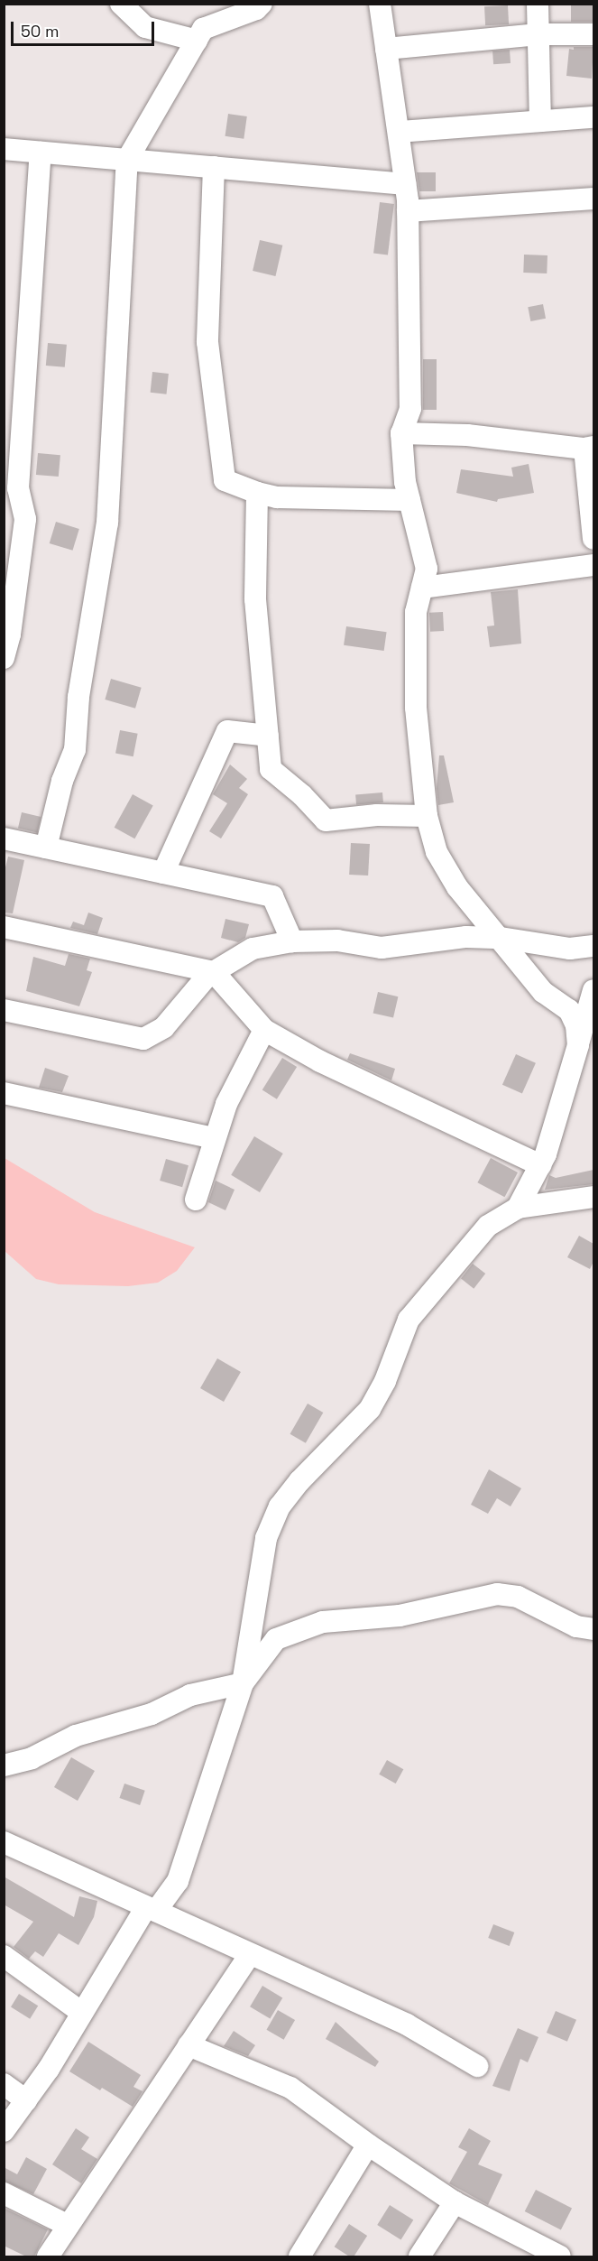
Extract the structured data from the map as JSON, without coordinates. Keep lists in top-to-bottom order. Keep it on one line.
{"scale_bar":"50 m"}
